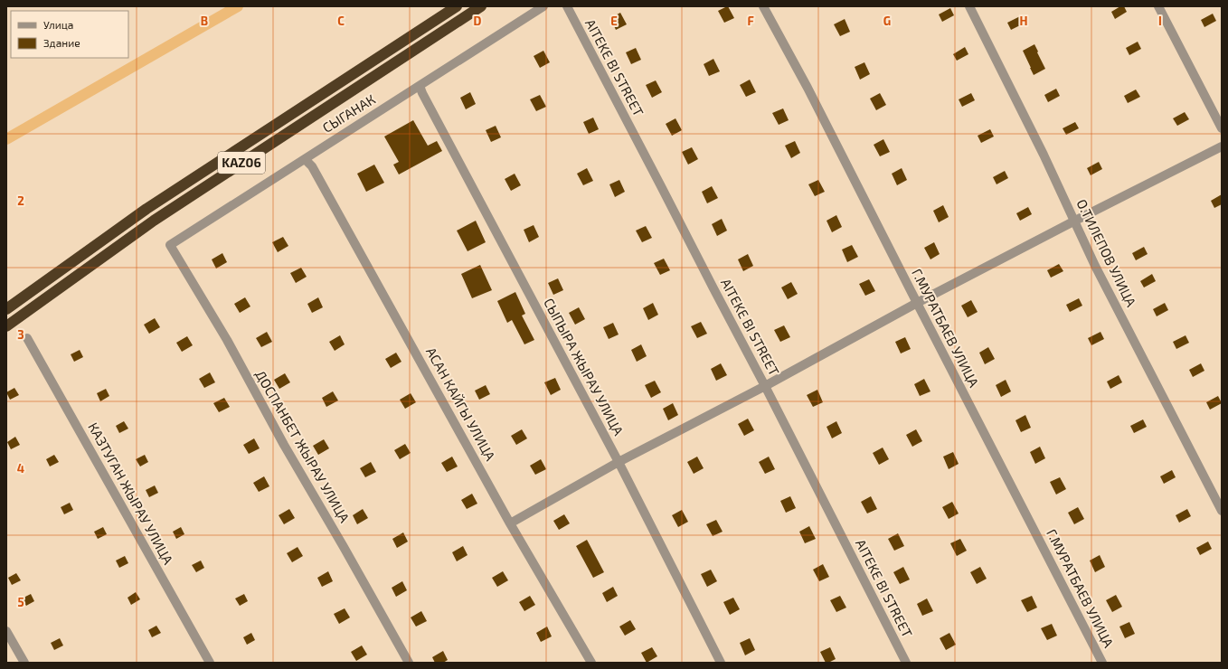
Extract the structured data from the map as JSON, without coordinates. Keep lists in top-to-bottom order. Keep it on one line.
{"streets":{"highway":["KАZ06"],"street":["AITEKE BI STREET","СЫГАНАК","О.ТИЛЕПОВ УЛИЦА","Г.МУРАТБАЕВ УЛИЦА","СЫПЫРА ЖЫРАУ УЛИЦА","АСАН КАЙГЫ УЛИЦА","ДОСПАНБЕТ ЖЫРАУ УЛИЦА","КАЗТУГАН ЖЫРАУ УЛИЦА"]},"crossings":[["СЫГАНАК","СЫПЫРА ЖЫРАУ УЛИЦА"],["СЫГАНАК","АСАН КАЙГЫ УЛИЦА"],["СЫГАНАК","ДОСПАНБЕТ ЖЫРАУ УЛИЦА"]],"legend":["Улица","Здание"],"grid":{"columns":["B","C","D","E","F","G","H","I"],"rows":["2","3","4","5"]}}
